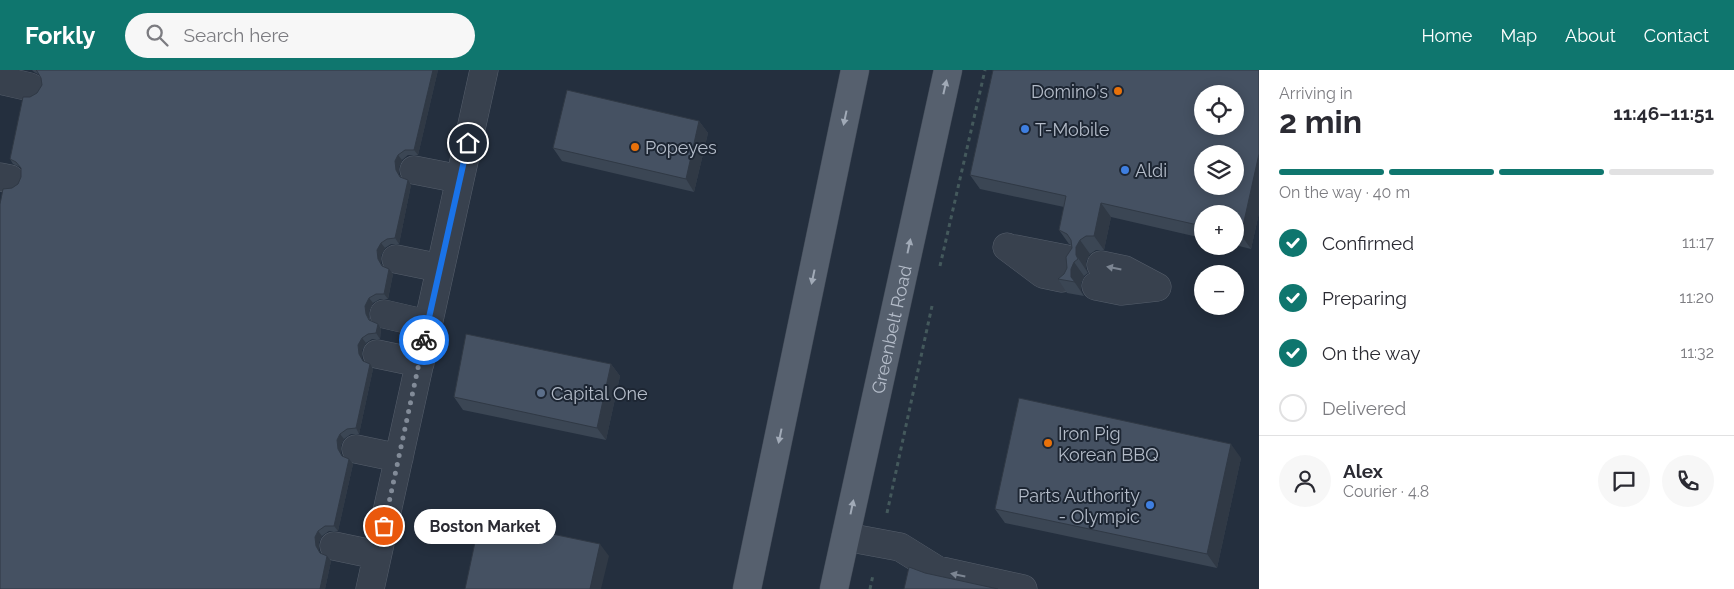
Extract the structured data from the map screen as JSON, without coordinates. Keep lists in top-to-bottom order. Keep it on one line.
{"streets":{"main road":["Greenbelt Road"]},"places":["Domino's","T-Mobile","Popeyes","Aldi","Capital One","Iron Pig Korean BBQ","Parts Authority - Olympic","Boston Market"],"page":{"header":"Forkly","search":"Search here","nav":["Home","Map","About","Contact"],"heading":["2 min","Arriving in","11:46–11:51"],"panel":["Alex","Courier · 4.8"],"map_buttons":["+","−"],"bar":"On the way · 40 m","list":[["Confirmed","11:17"],["Preparing","11:20"],["On the way","11:32"],"Delivered"],"bubble":"Boston Market"}}
